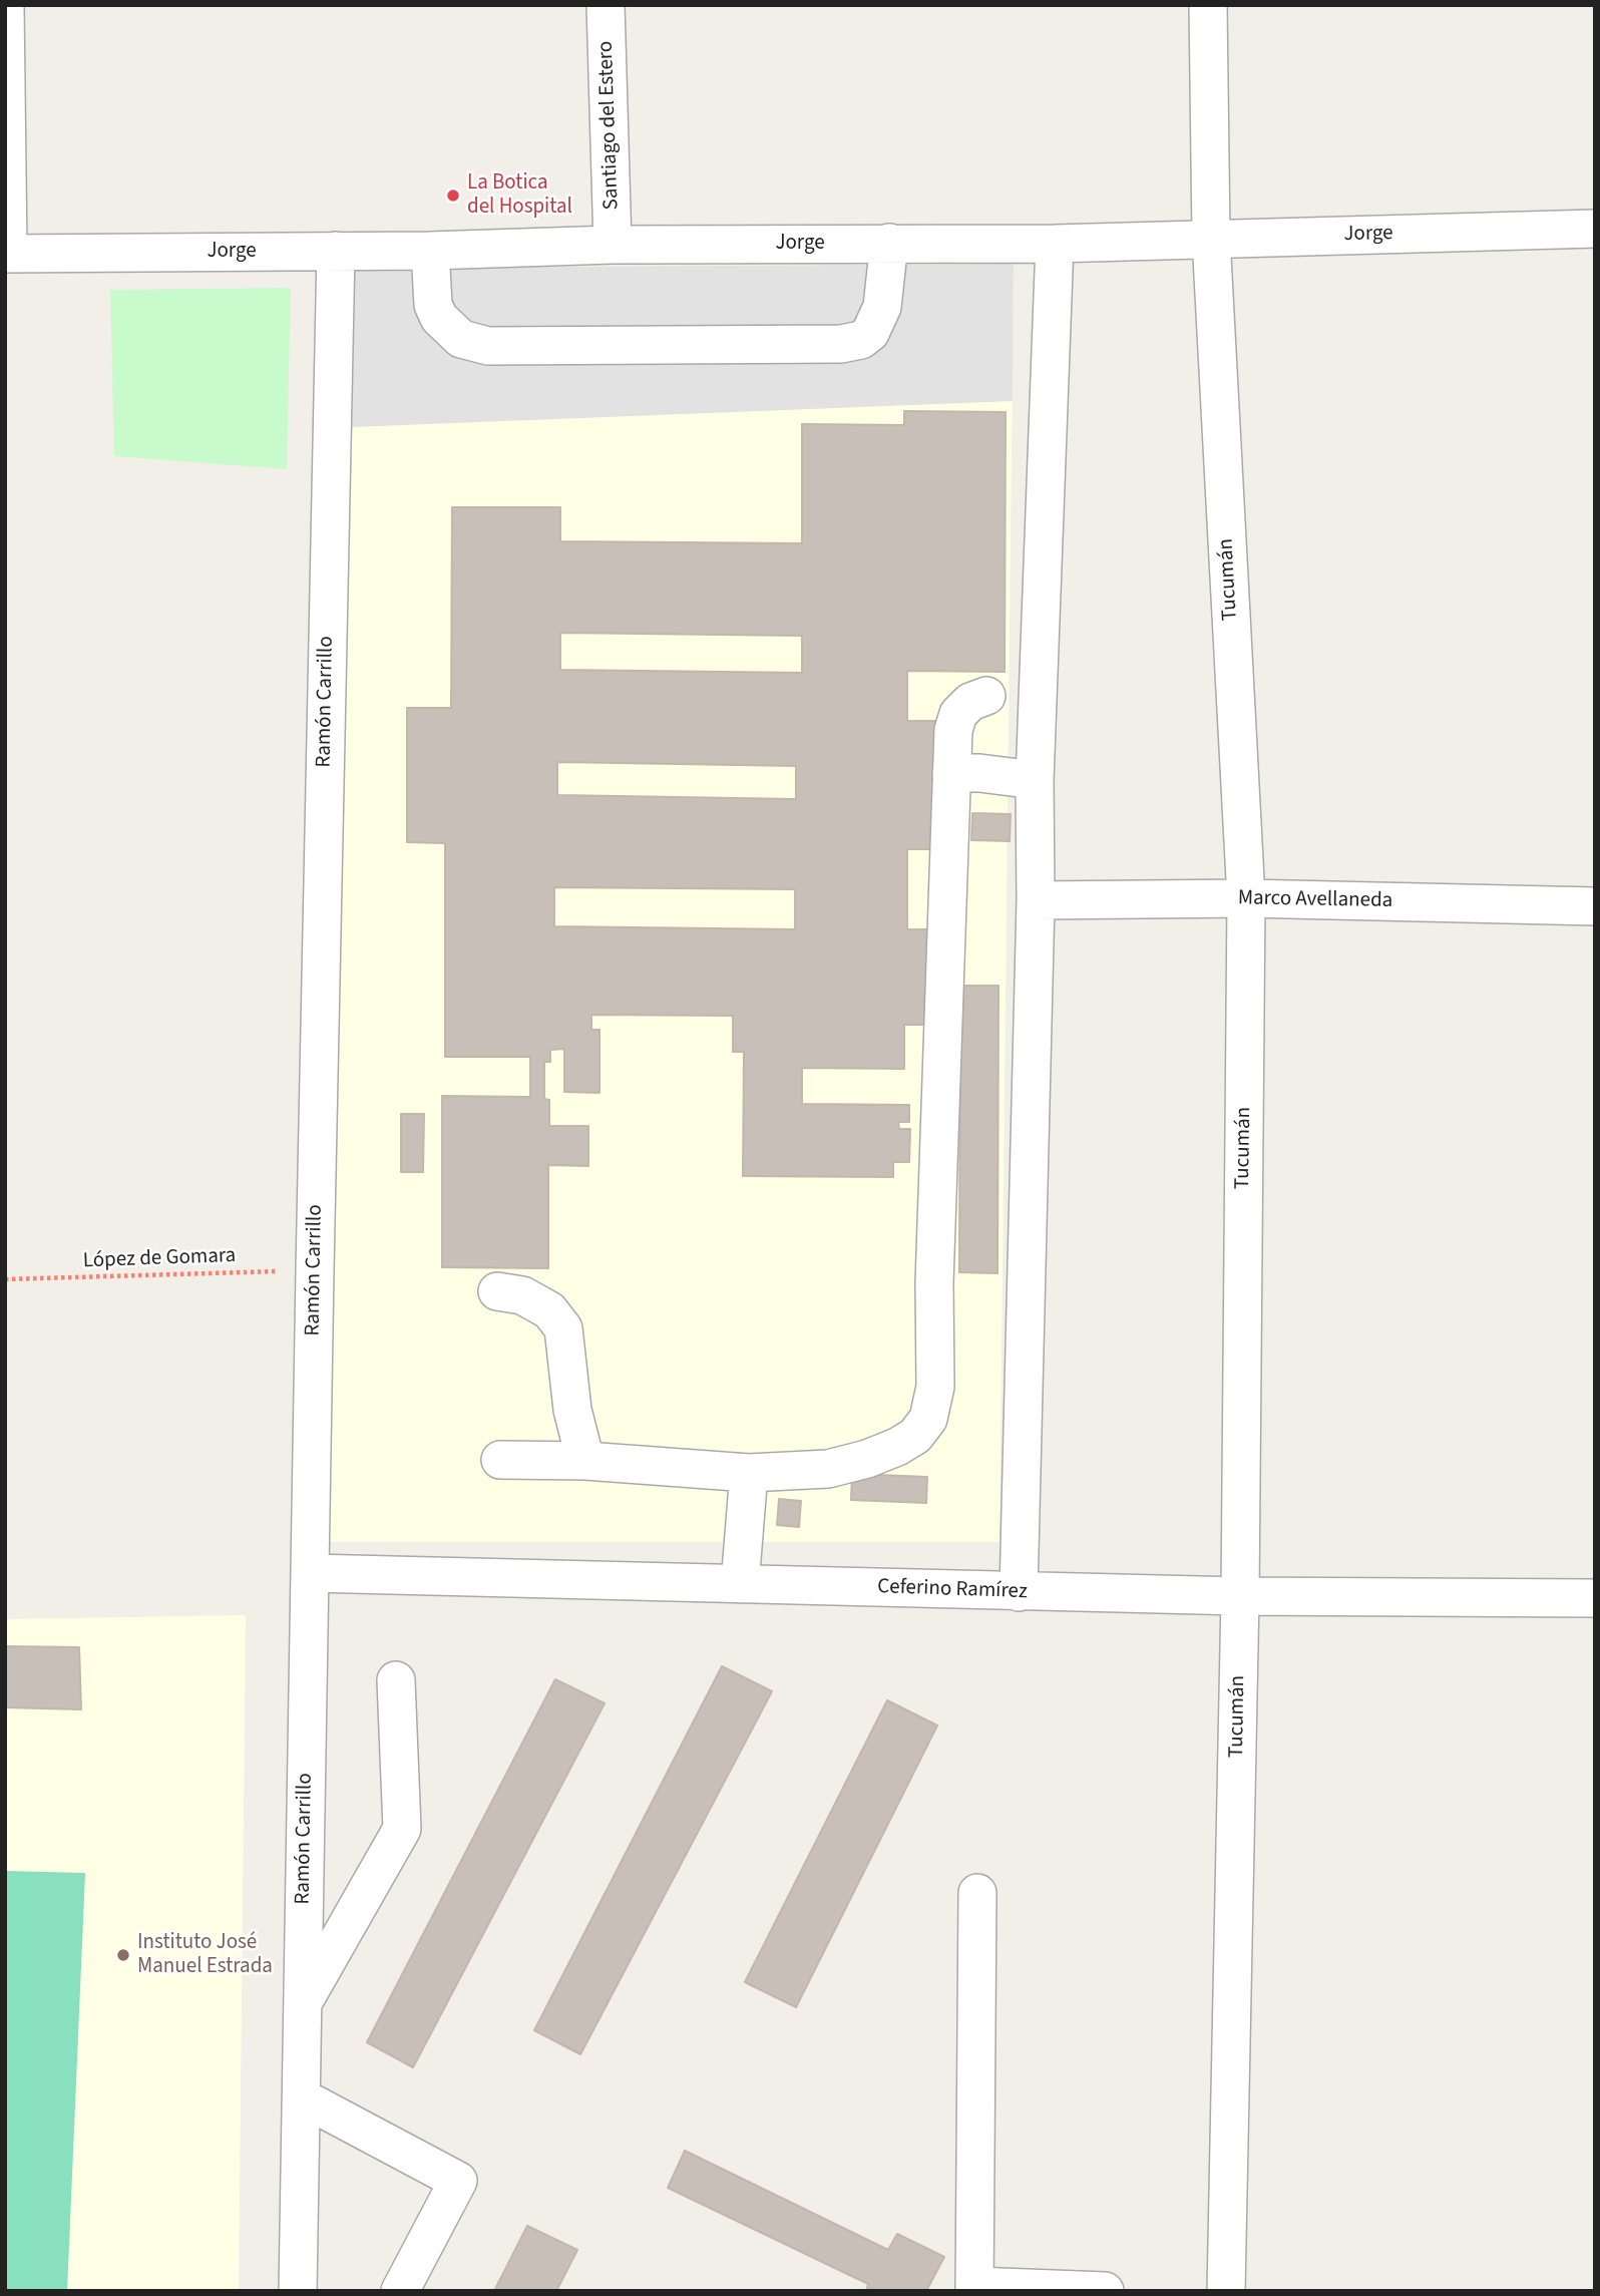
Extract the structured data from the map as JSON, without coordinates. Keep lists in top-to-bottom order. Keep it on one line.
{"streets":{"street":["Santiago del Estero","Jorge","Tucumán","Ramón Carrillo","Marco Avellaneda","Ceferino Ramírez"],"path":["López de Gomara"]},"crossings":[["Santiago del Estero","Jorge"],["Jorge","Tucumán"],["Jorge","Ramón Carrillo"],["Tucumán","Marco Avellaneda"],["Tucumán","Ceferino Ramírez"],["Ramón Carrillo","López de Gomara"],["Ramón Carrillo","Ceferino Ramírez"]],"places":["La Botica del Hospital","Instituto José Manuel Estrada"]}
